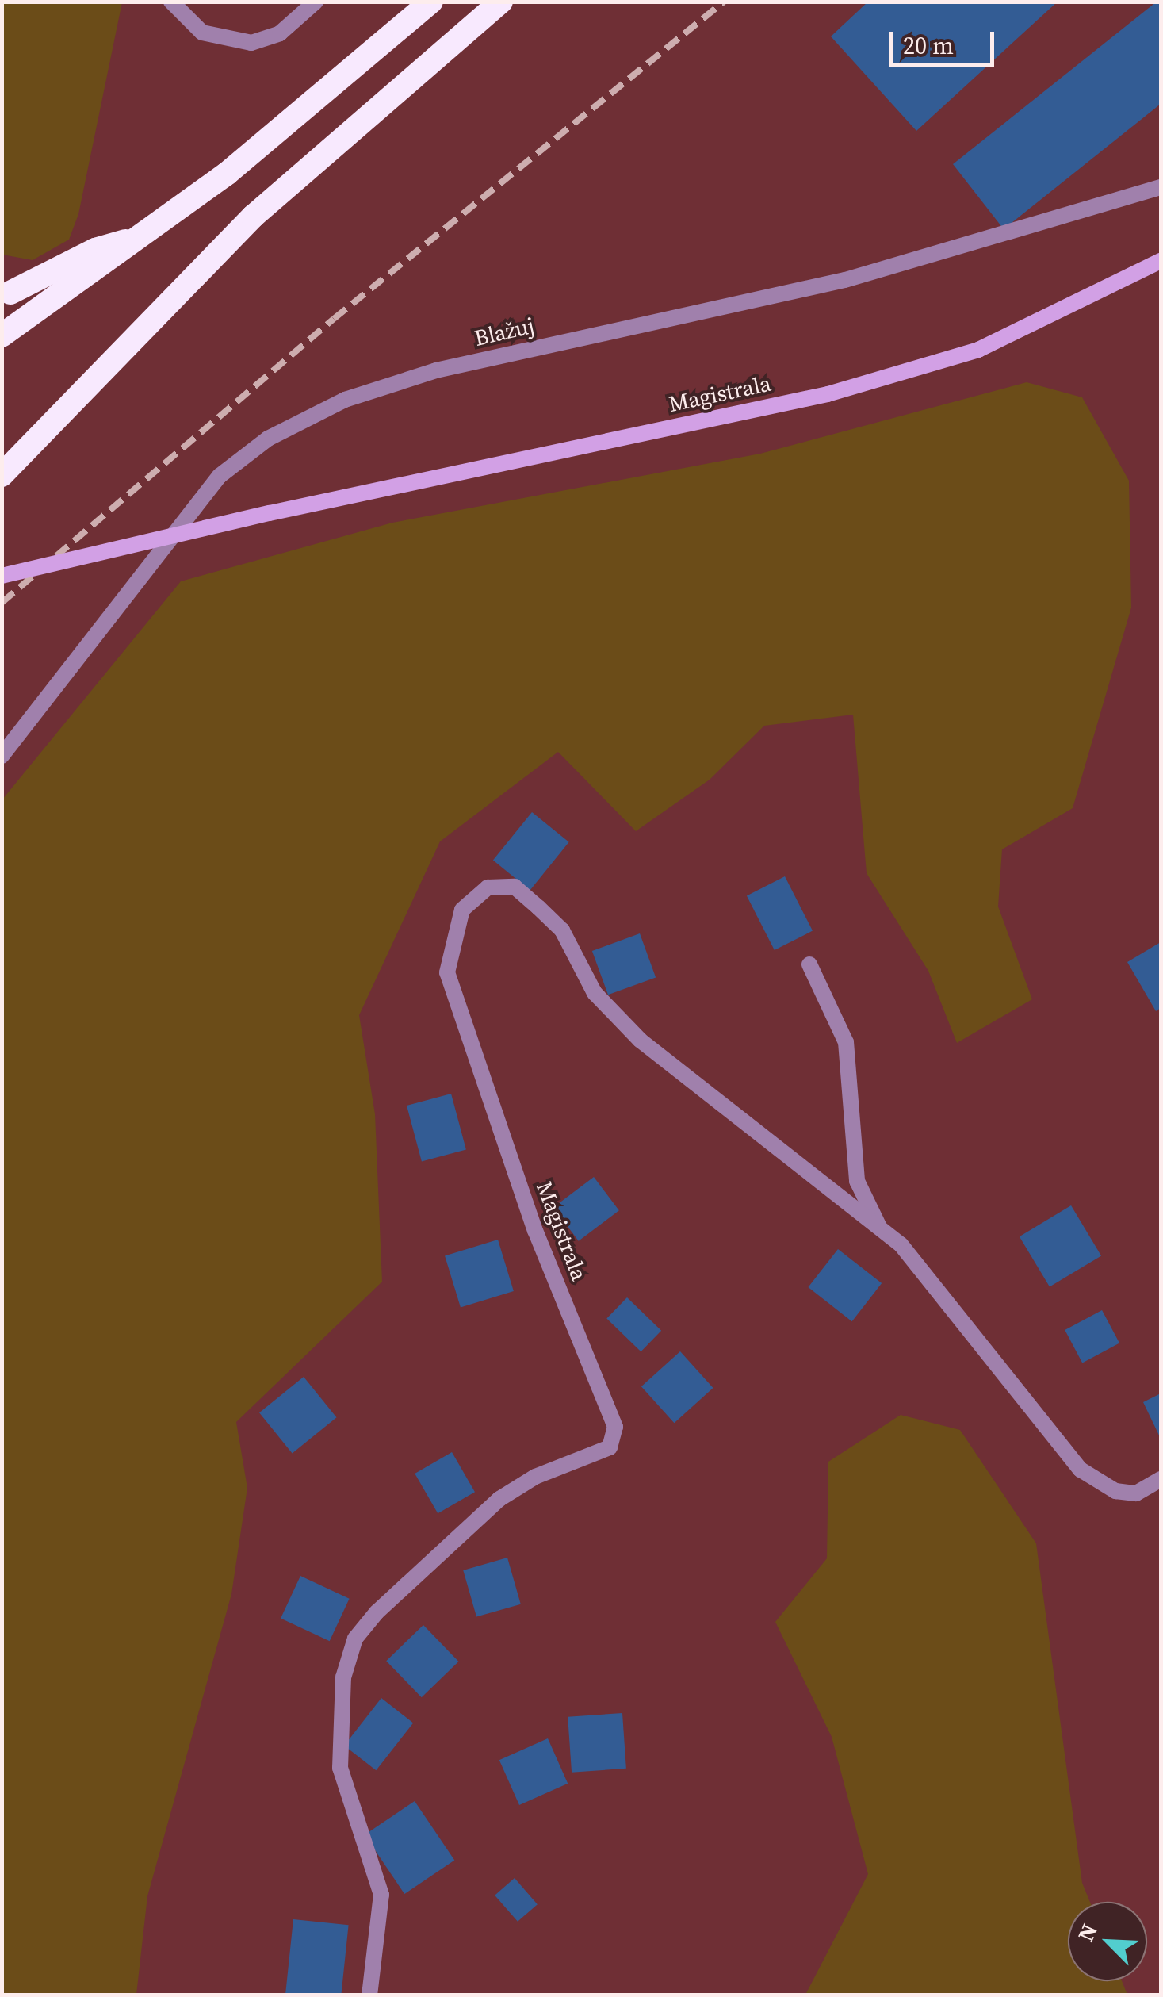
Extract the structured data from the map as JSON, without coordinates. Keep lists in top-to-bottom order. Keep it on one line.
{"streets":{"main road":["Magistrala"],"street":["Blažuj"]},"scale_bar":"20 m","north":"top left"}
